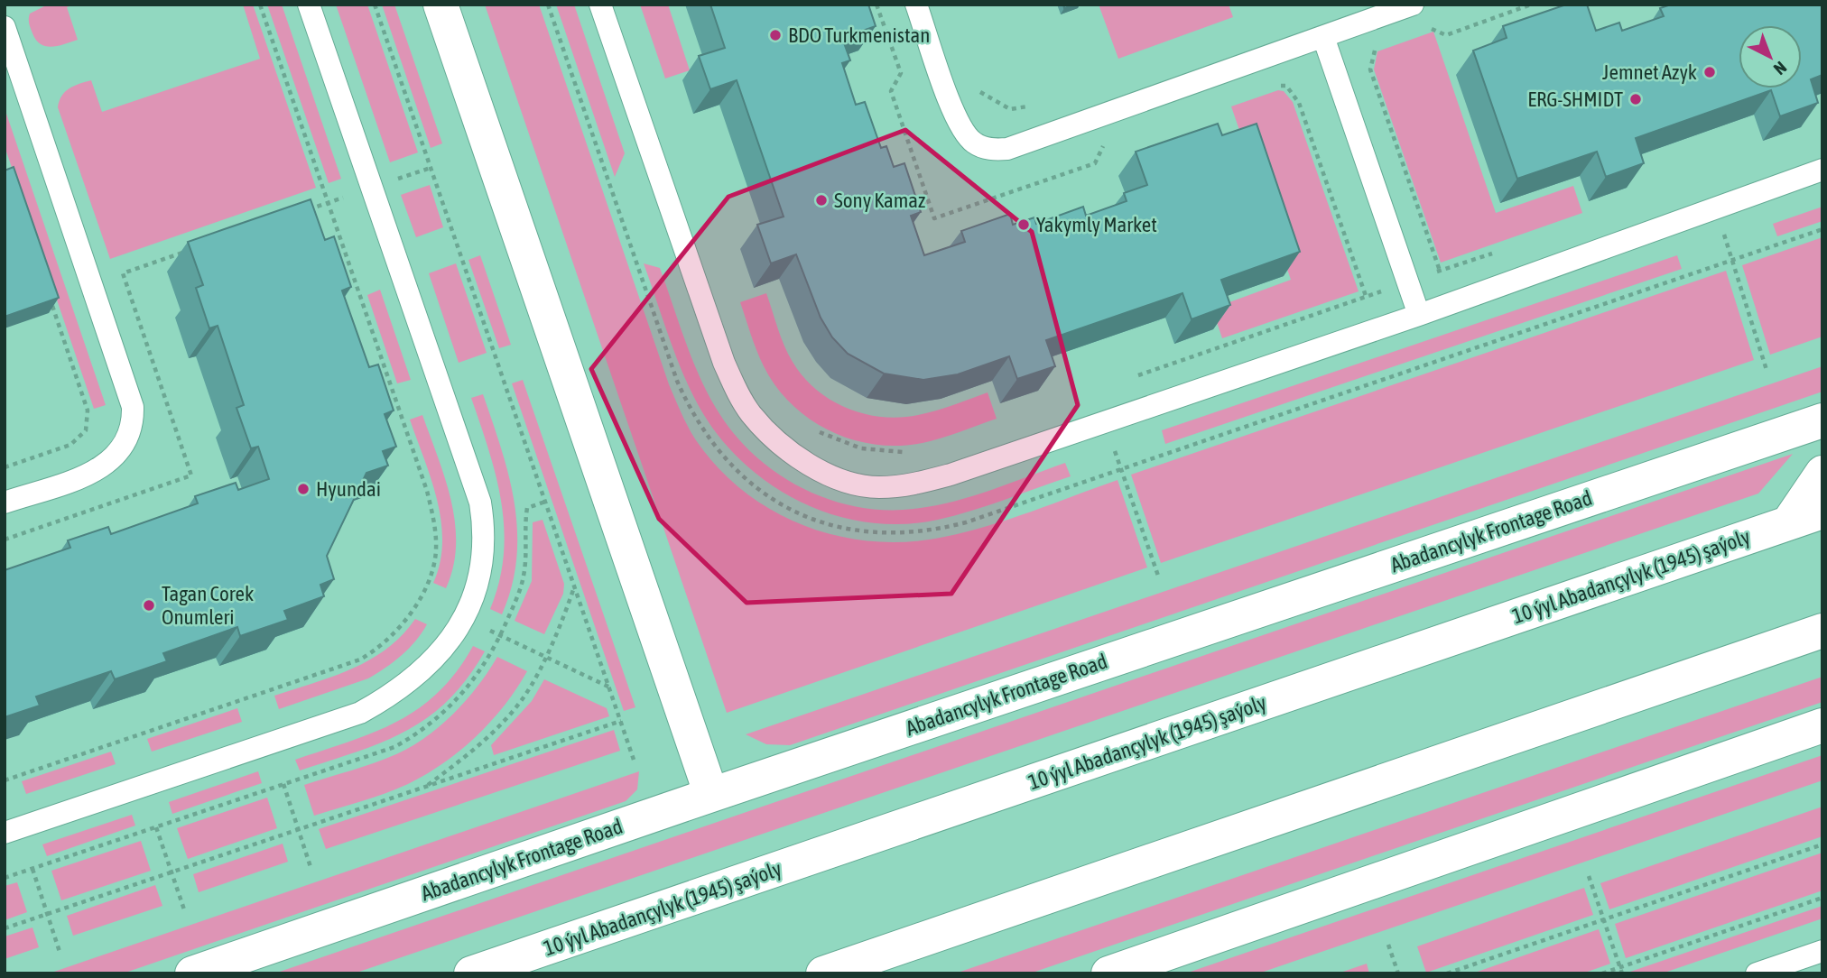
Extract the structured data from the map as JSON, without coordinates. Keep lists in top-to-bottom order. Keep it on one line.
{"streets":{"street":["Abadancylyk Frontage Road","10 ýyl Abadançylyk (1945) şaýoly"]},"places":["BDO Turkmenistan","Jemnet Azyk","ERG-SHMIDT","Sony Kamaz","Yakymly Market","Hyundai","Tagan Corek Onumleri"],"north":"bottom right"}
